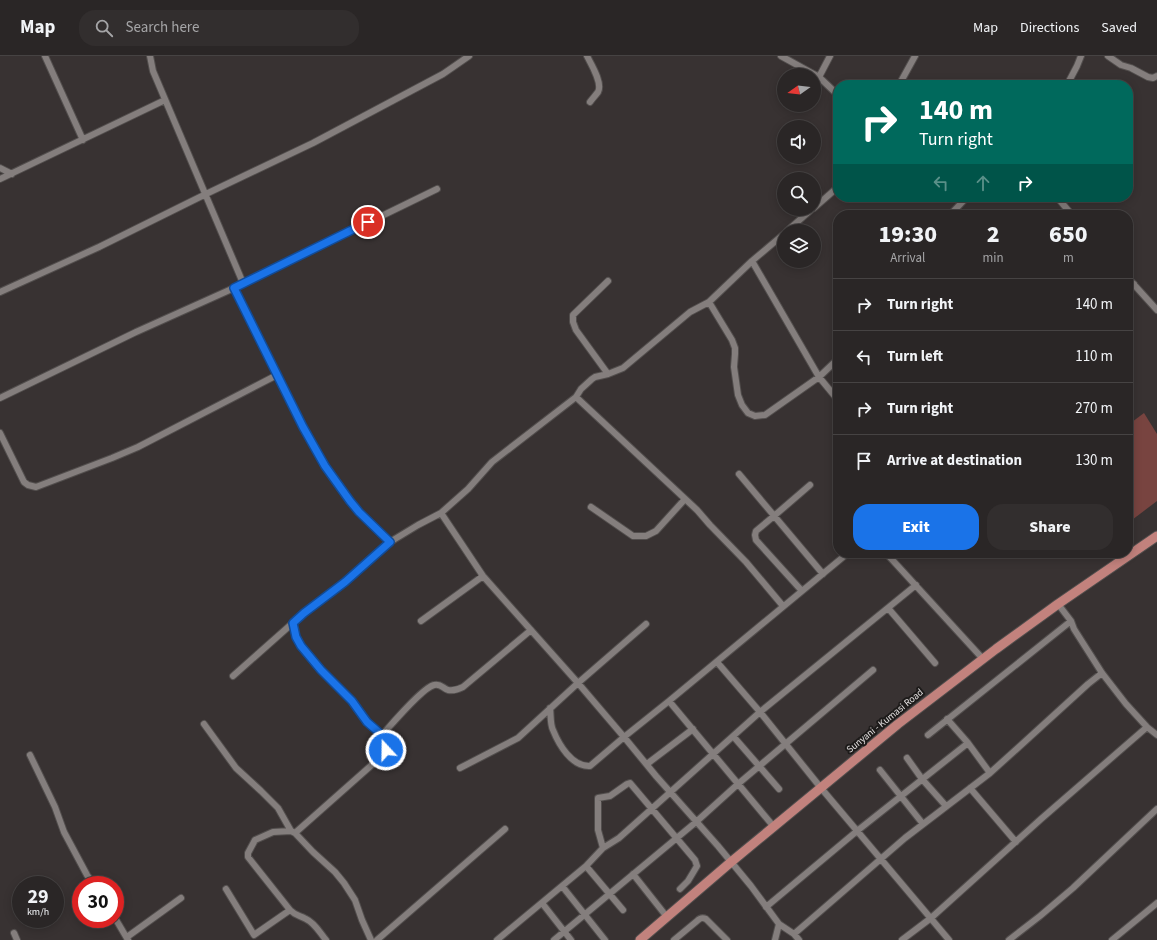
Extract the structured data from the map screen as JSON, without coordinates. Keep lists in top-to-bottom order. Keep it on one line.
{"streets":{"main road":["Sunyani - Kumasi Road"]},"north":"left","page":{"header":"Map","search":"Search here","nav":["Map","Directions","Saved"],"turn":["140 m","Turn right"],"eta":["19:30","Arrival","2","min","650","m"],"list":[{"name":"Turn right","value":"140 m"},{"name":"Turn left","value":"110 m"},{"name":"Turn right","value":"270 m"},{"name":"Arrive at destination","value":"130 m"}],"buttons":["Exit","Share"],"speed":"29 km/h","limit":"30"}}
